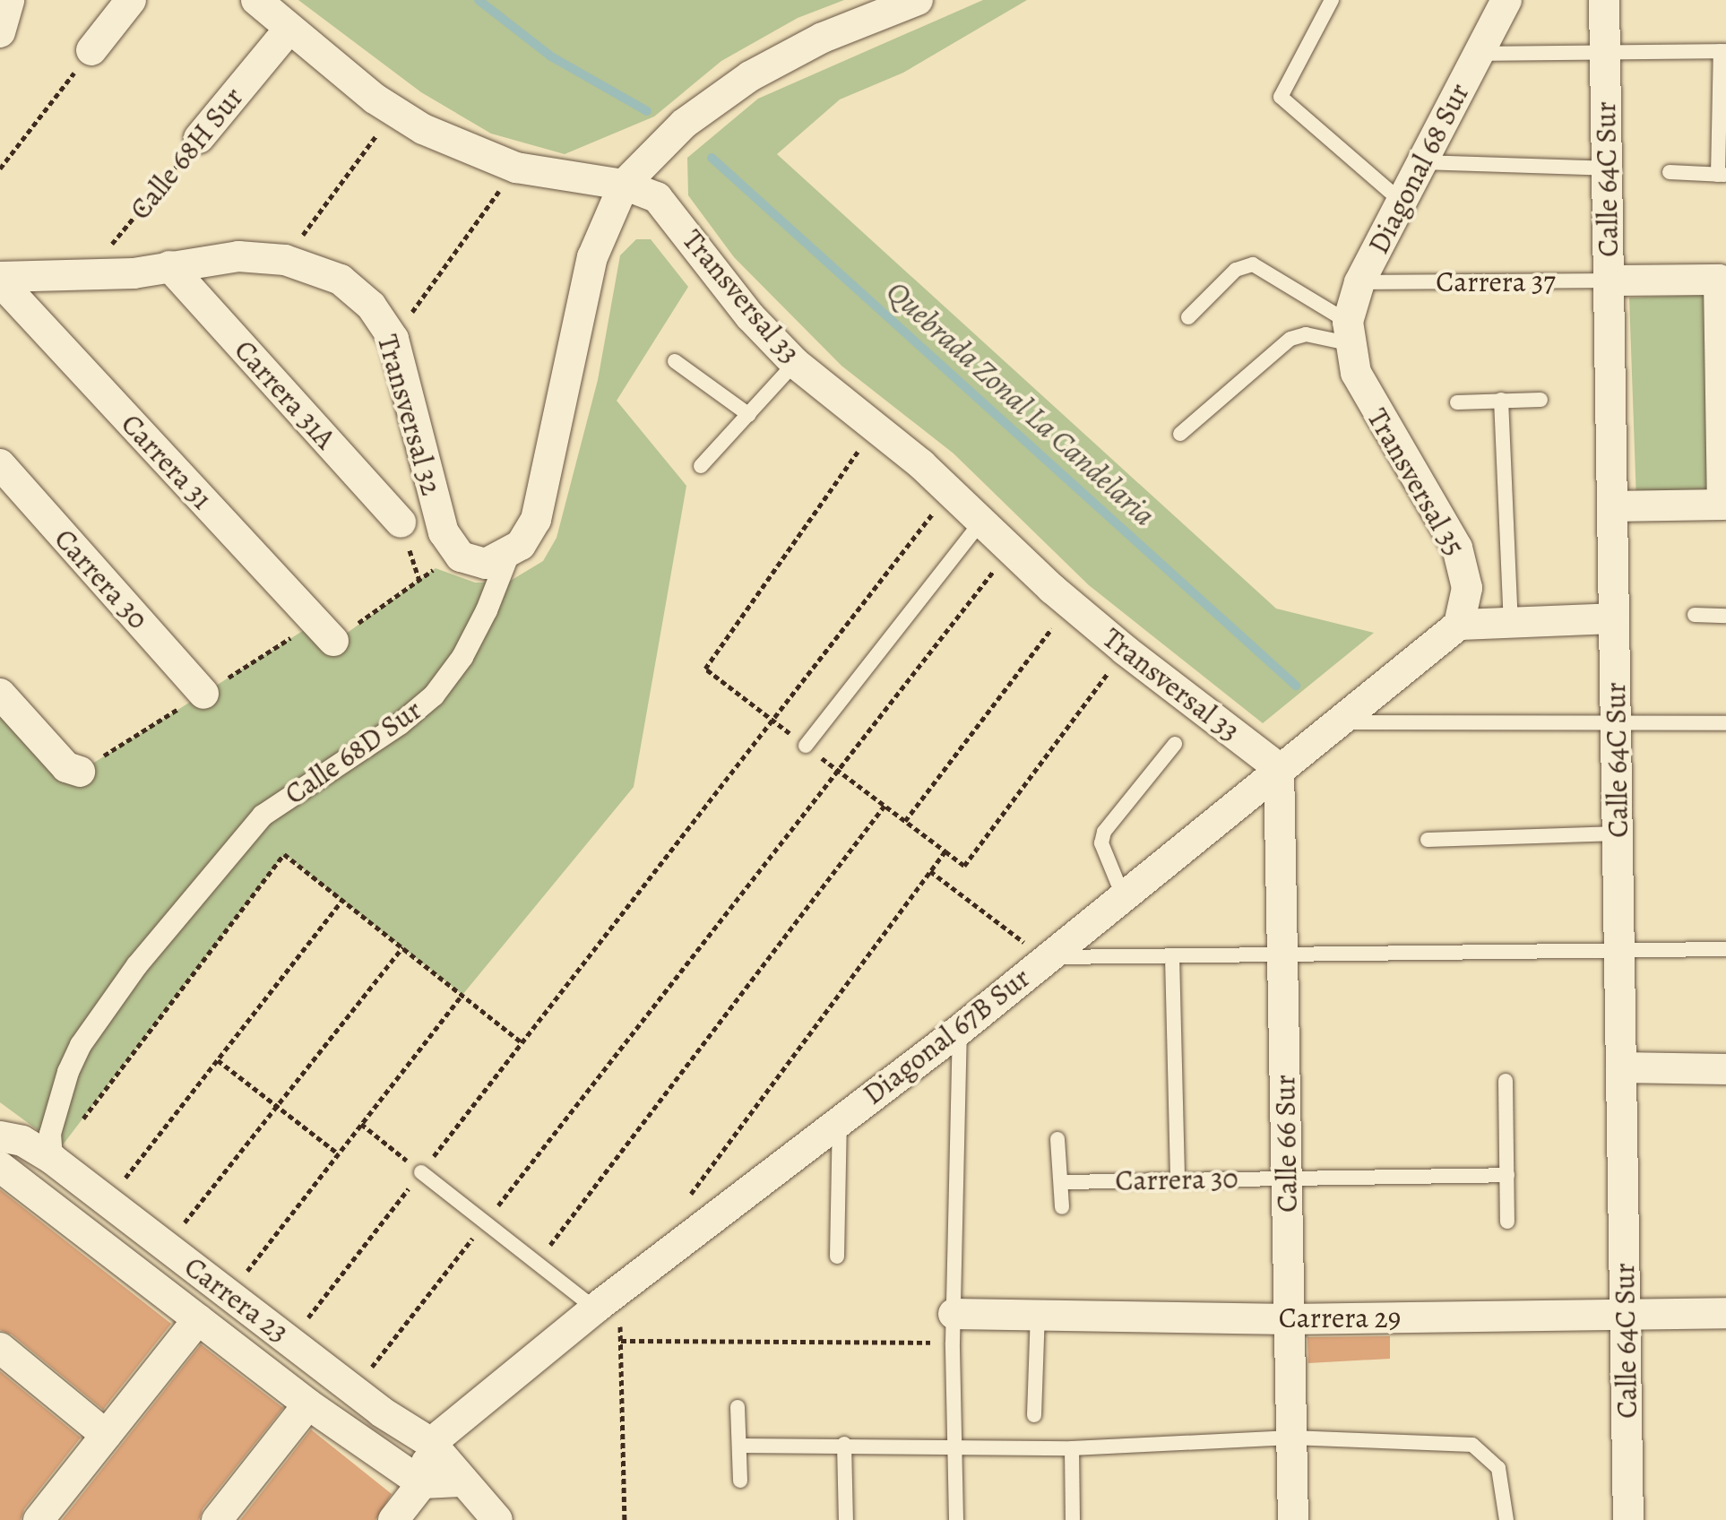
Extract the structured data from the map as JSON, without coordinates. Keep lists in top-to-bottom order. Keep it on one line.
{"streets":{"street":["Calle 68H Sur","Diagonal 68 Sur","Calle 64C Sur","Carrera 37","Transversal 33","Carrera 31A","Transversal 32","Carrera 31","Transversal 35","Carrera 30","Calle 68D Sur","Diagonal 67B Sur","Calle 66 Sur","Carrera 23","Carrera 29"]},"crossings":[["Calle 68H Sur","Transversal 33"],["Calle 68H Sur","Transversal 32"],["Diagonal 68 Sur","Carrera 37"],["Diagonal 68 Sur","Transversal 35"],["Calle 64C Sur","Carrera 37"],["Calle 64C Sur","Carrera 29"],["Transversal 33","Calle 68D Sur"],["Transversal 33","Diagonal 67B Sur"],["Transversal 33","Calle 66 Sur"],["Carrera 31A","Transversal 32"],["Transversal 32","Carrera 31"],["Transversal 35","Diagonal 67B Sur"],["Carrera 30","Calle 66 Sur"],["Calle 68D Sur","Carrera 23"],["Diagonal 67B Sur","Calle 66 Sur"],["Diagonal 67B Sur","Carrera 23"],["Calle 66 Sur","Carrera 29"]],"water":["Quebrada Zonal La Candelaria"]}
